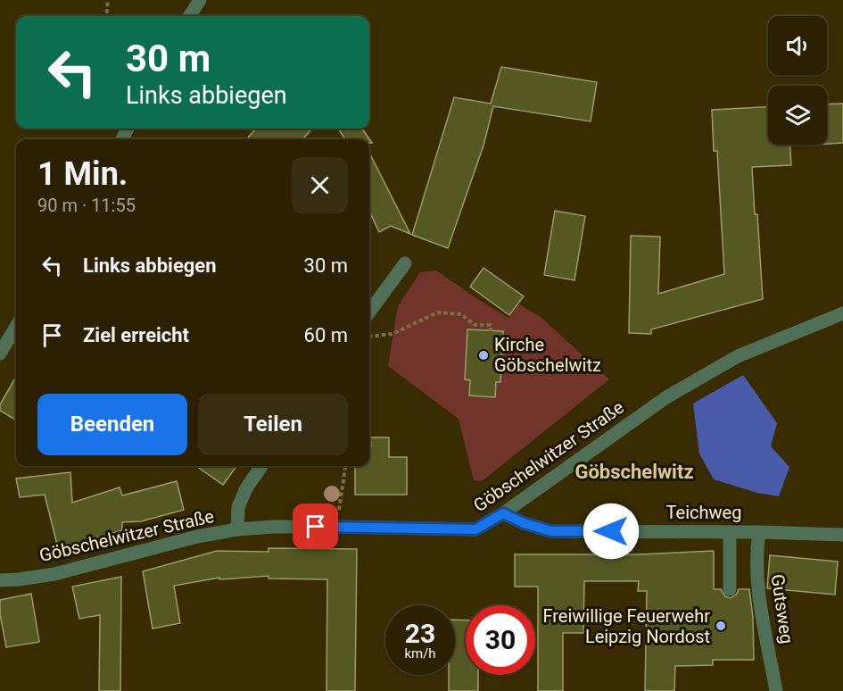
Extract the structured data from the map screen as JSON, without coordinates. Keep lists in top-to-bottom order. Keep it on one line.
{"streets":{"street":["Göbschelwitzer Straße","Teichweg","Gutsweg"]},"crossings":[["Göbschelwitzer Straße","Teichweg"],["Teichweg","Gutsweg"]],"districts":["Göbschelwitz"],"places":["Kirche Göbschelwitz","Freiwillige Feuerwehr Leipzig Nordost"],"page":{"turn":["30 m","Links abbiegen"],"heading":["1 Min.","90 m · 11:55"],"list":[{"name":"Links abbiegen","value":"30 m"},{"name":"Ziel erreicht","value":"60 m"}],"buttons":["Beenden","Teilen"],"speed":"23 km/h","limit":"30"}}
